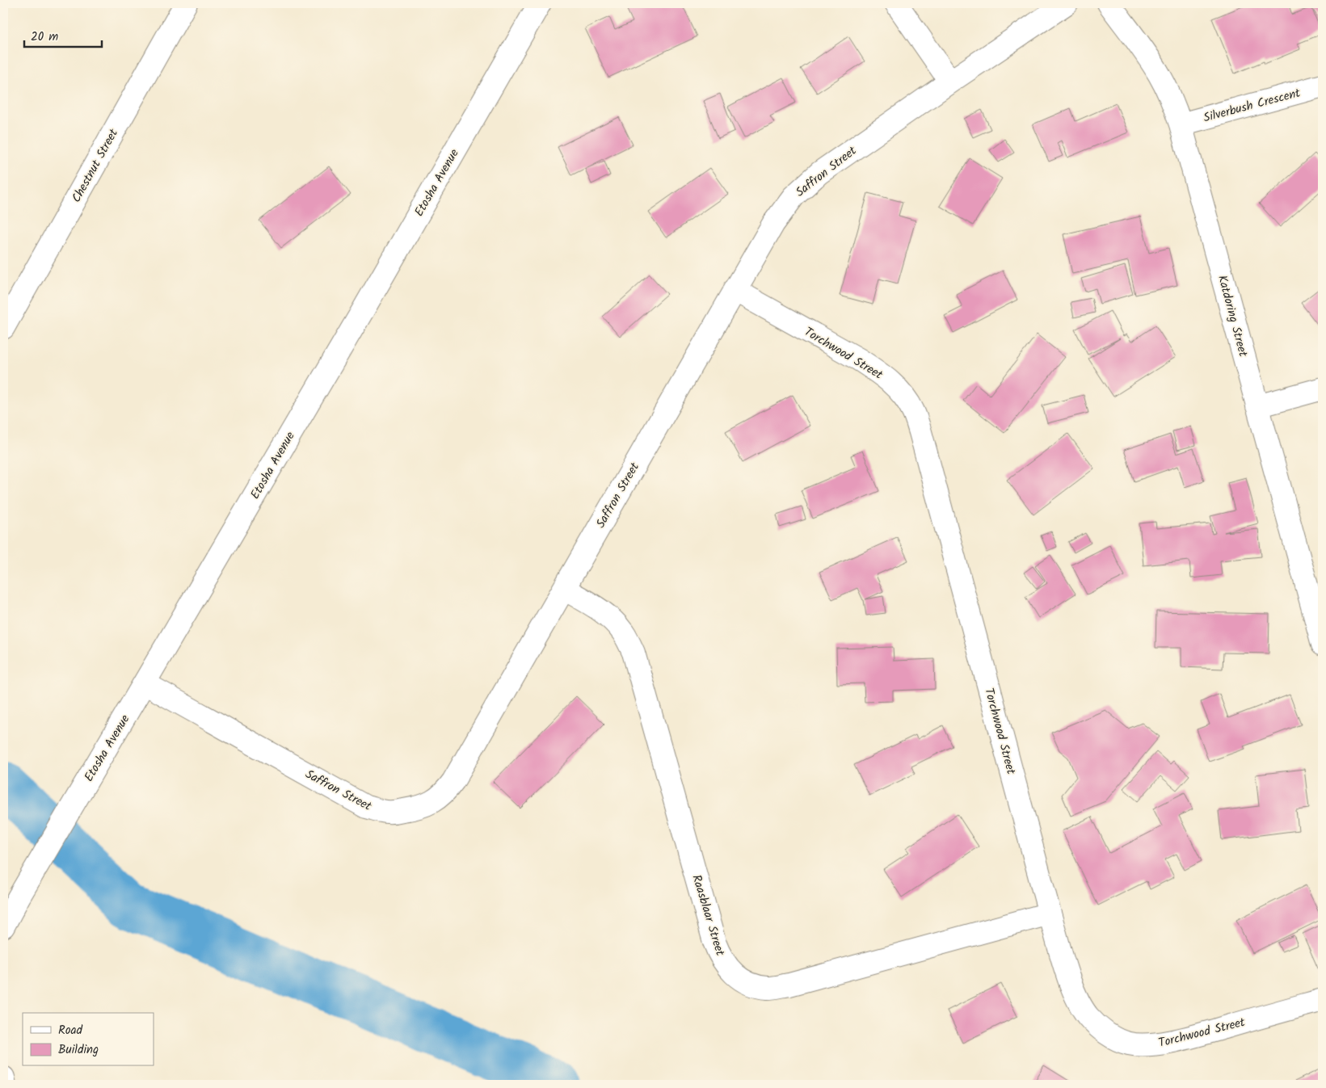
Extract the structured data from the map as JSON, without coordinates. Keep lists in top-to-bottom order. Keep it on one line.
{"streets":{"street":["Silverbush Crescent","Chestnut Street","Saffron Street","Etosha Avenue","Katdoring Street","Torchwood Street","Raasblaar Street"]},"crossings":[["Silverbush Crescent","Katdoring Street"],["Saffron Street","Etosha Avenue"],["Saffron Street","Torchwood Street"],["Saffron Street","Raasblaar Street"],["Torchwood Street","Raasblaar Street"]],"legend":["Road","Building"],"scale_bar":"20 m"}
